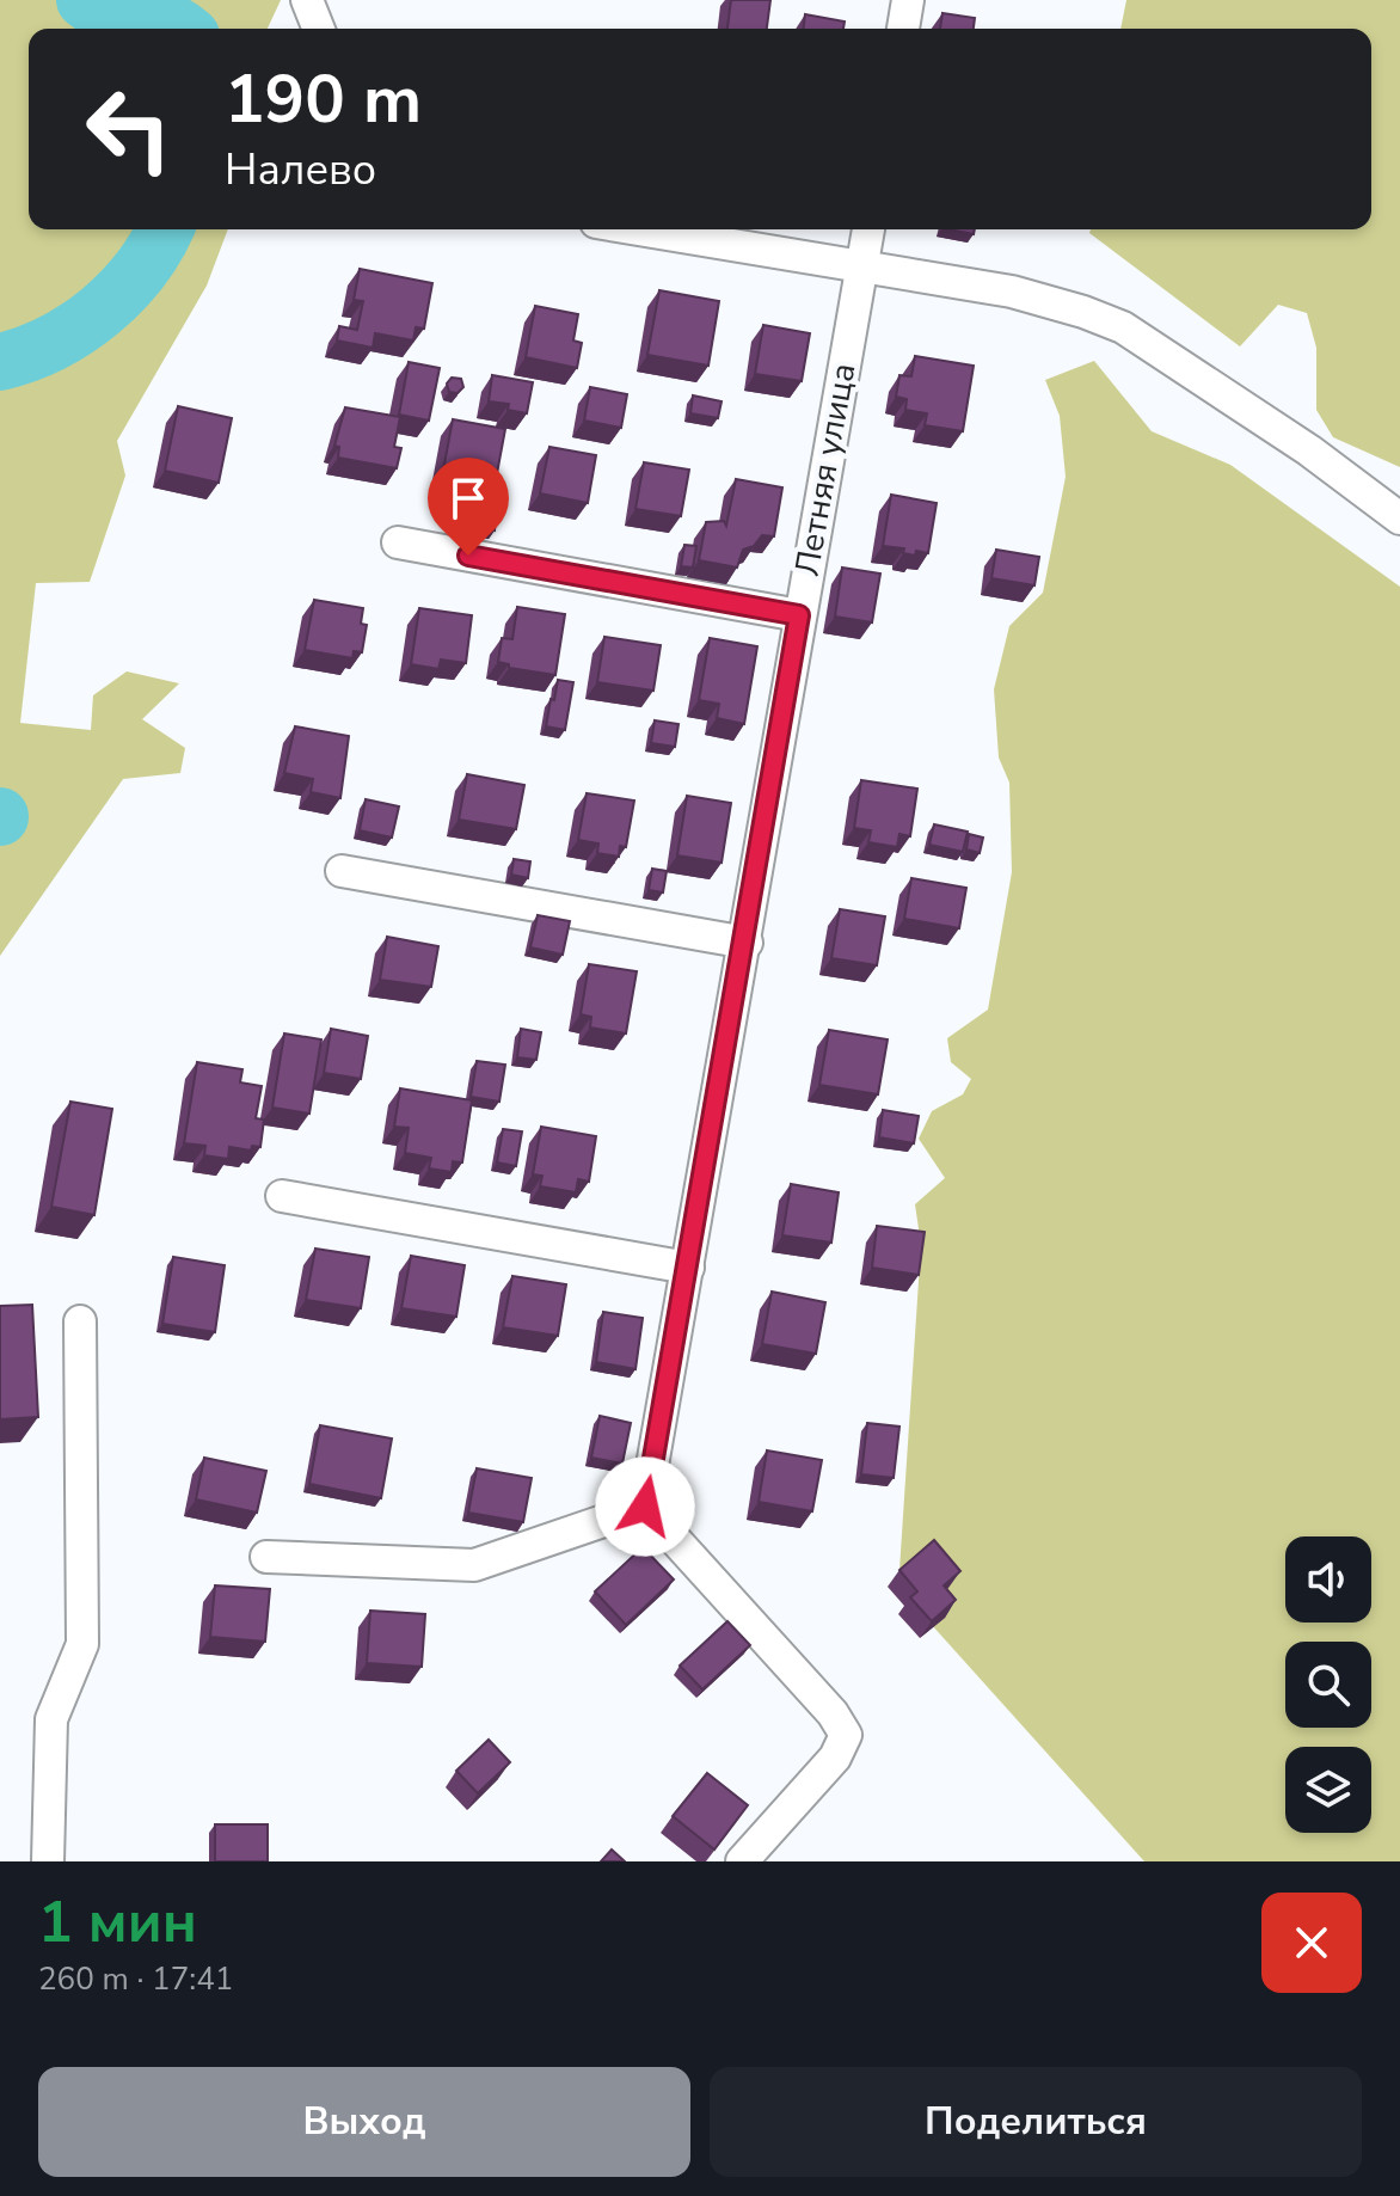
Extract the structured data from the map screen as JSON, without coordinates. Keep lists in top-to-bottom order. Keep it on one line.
{"streets":{"street":["Летняя улица"]},"page":{"turn":["190 m","Налево"],"heading":["1 мин","260 m · 17:41"],"buttons":["Выход","Поделиться"]}}
